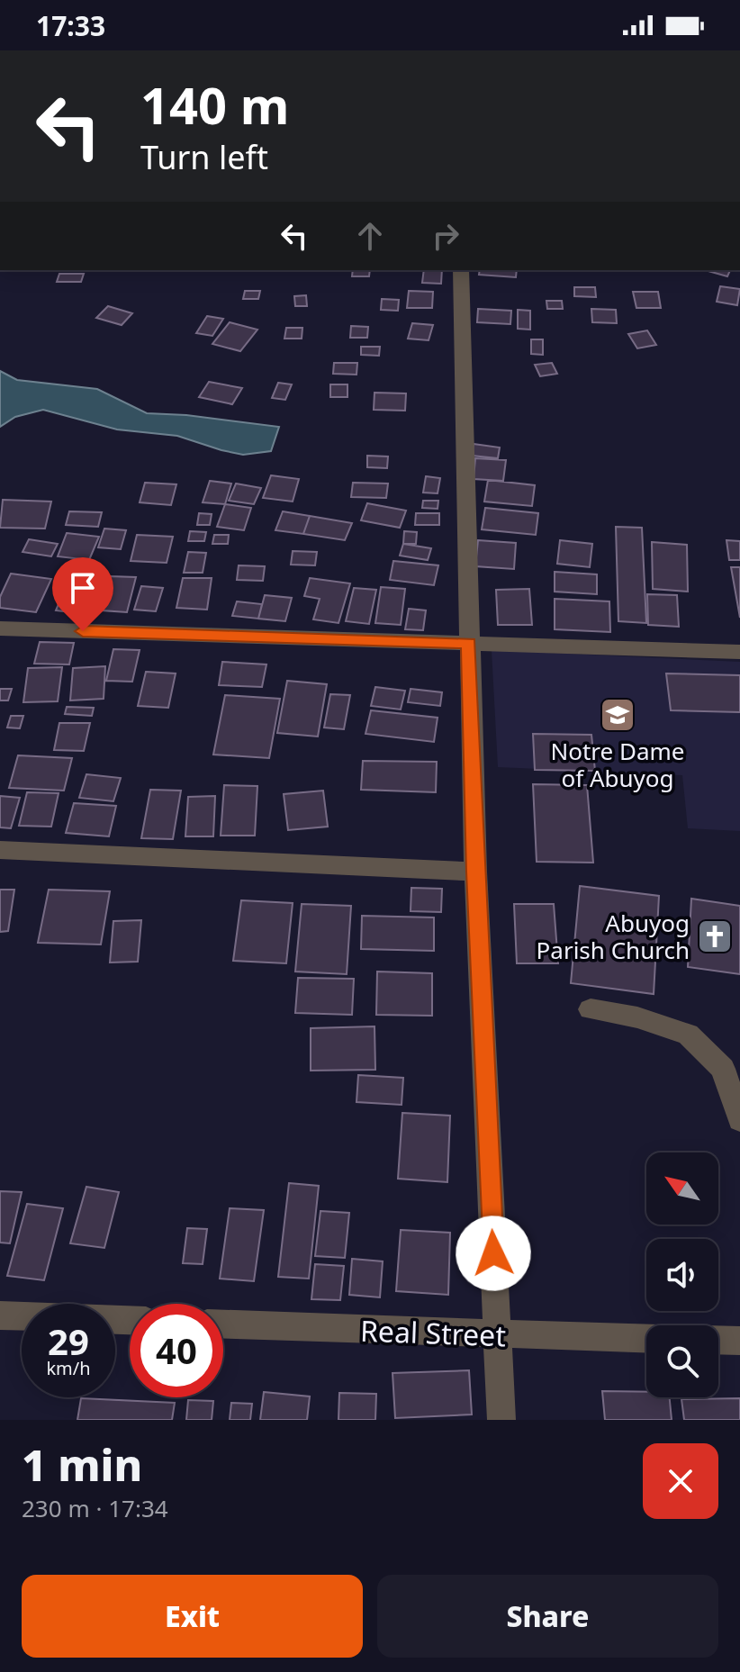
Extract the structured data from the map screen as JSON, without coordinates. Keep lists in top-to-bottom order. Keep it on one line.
{"streets":{"street":["Real Street"]},"places":{"school or university":["Notre Dame of Abuyog"],"church":["Abuyog Parish Church"]},"north":"top left","page":{"status":"17:33","turn":["140 m","Turn left"],"speed":"29 km/h","limit":"40","heading":["1 min","230 m · 17:34"],"buttons":["Exit","Share"]}}
